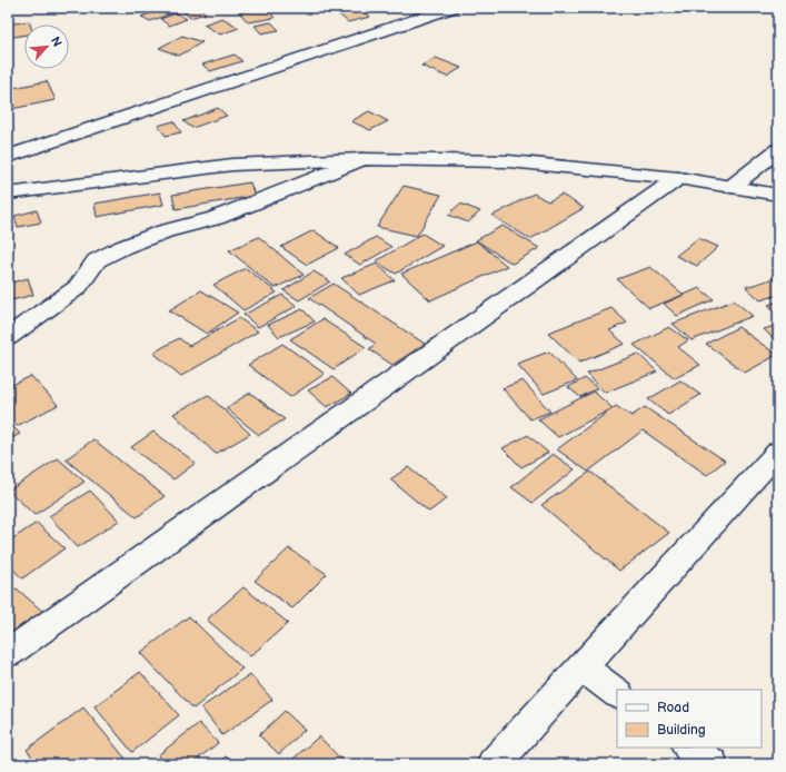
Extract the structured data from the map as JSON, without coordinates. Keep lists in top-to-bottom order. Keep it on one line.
{"legend":["Road","Building"],"north":"top right"}
